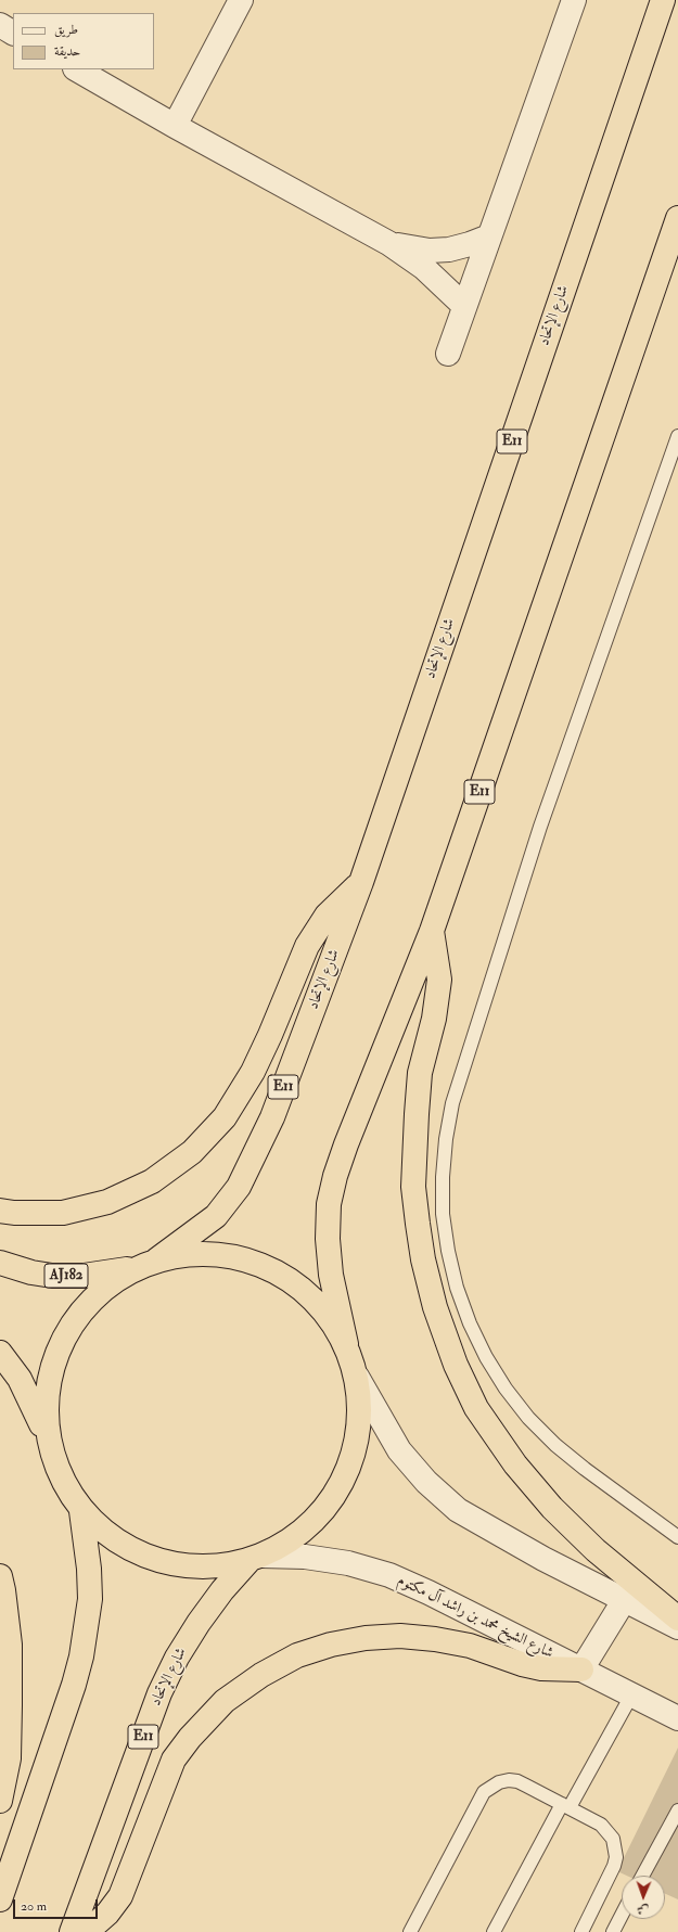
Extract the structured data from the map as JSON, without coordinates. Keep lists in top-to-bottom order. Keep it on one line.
{"streets":{"highway":["شارع الإتحاد","E11","AJ182"],"street":["شارع الشيخ محمد بن راشد آل مكتوم"]},"crossings":[["شارع الإتحاد","شارع الشيخ محمد بن راشد آل مكتوم"]],"legend":["طريق","حديقة"],"scale_bar":"20 m","north":"bottom"}
